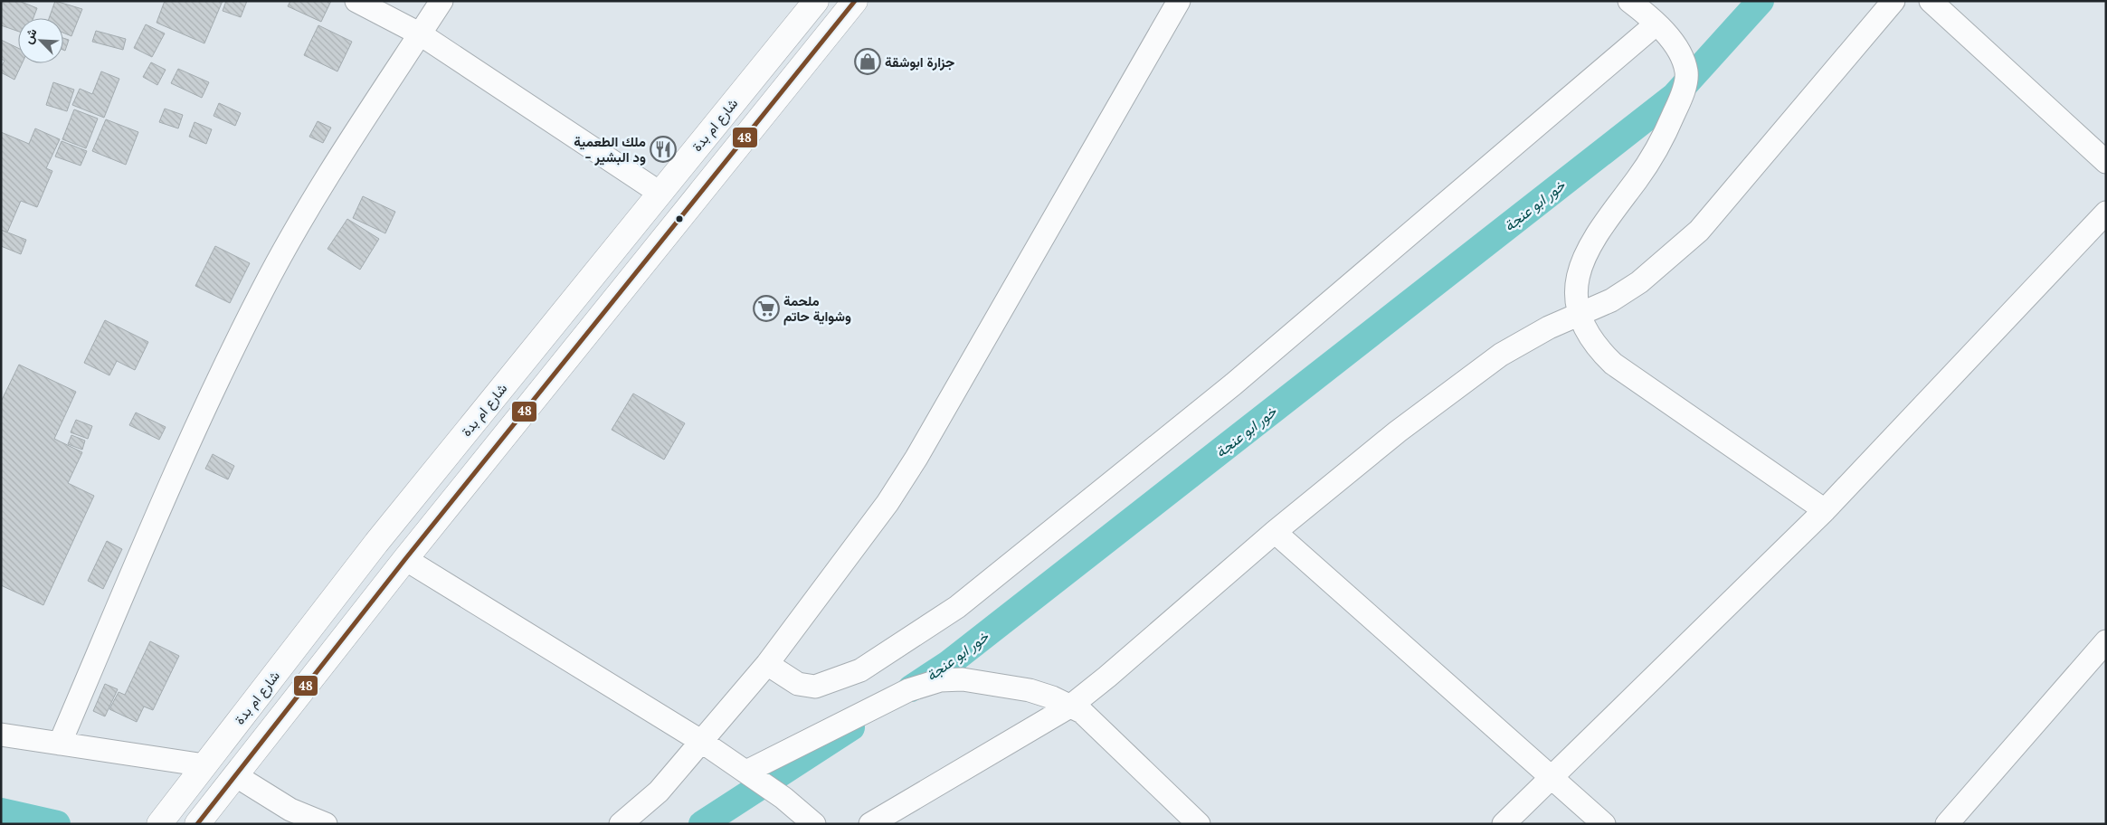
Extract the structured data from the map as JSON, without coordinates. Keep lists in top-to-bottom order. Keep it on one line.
{"streets":{"main road":["شارع ام بدة"]},"water":["خور ابو عنجة"],"places":{"shop":["جزارة ابوشقة"],"restaurant":["ملك الطعمية - ود البشير"],"supermarket":["ملحمة وشواية حاتم"]},"lines":["transit line 48"],"north":"top left"}
